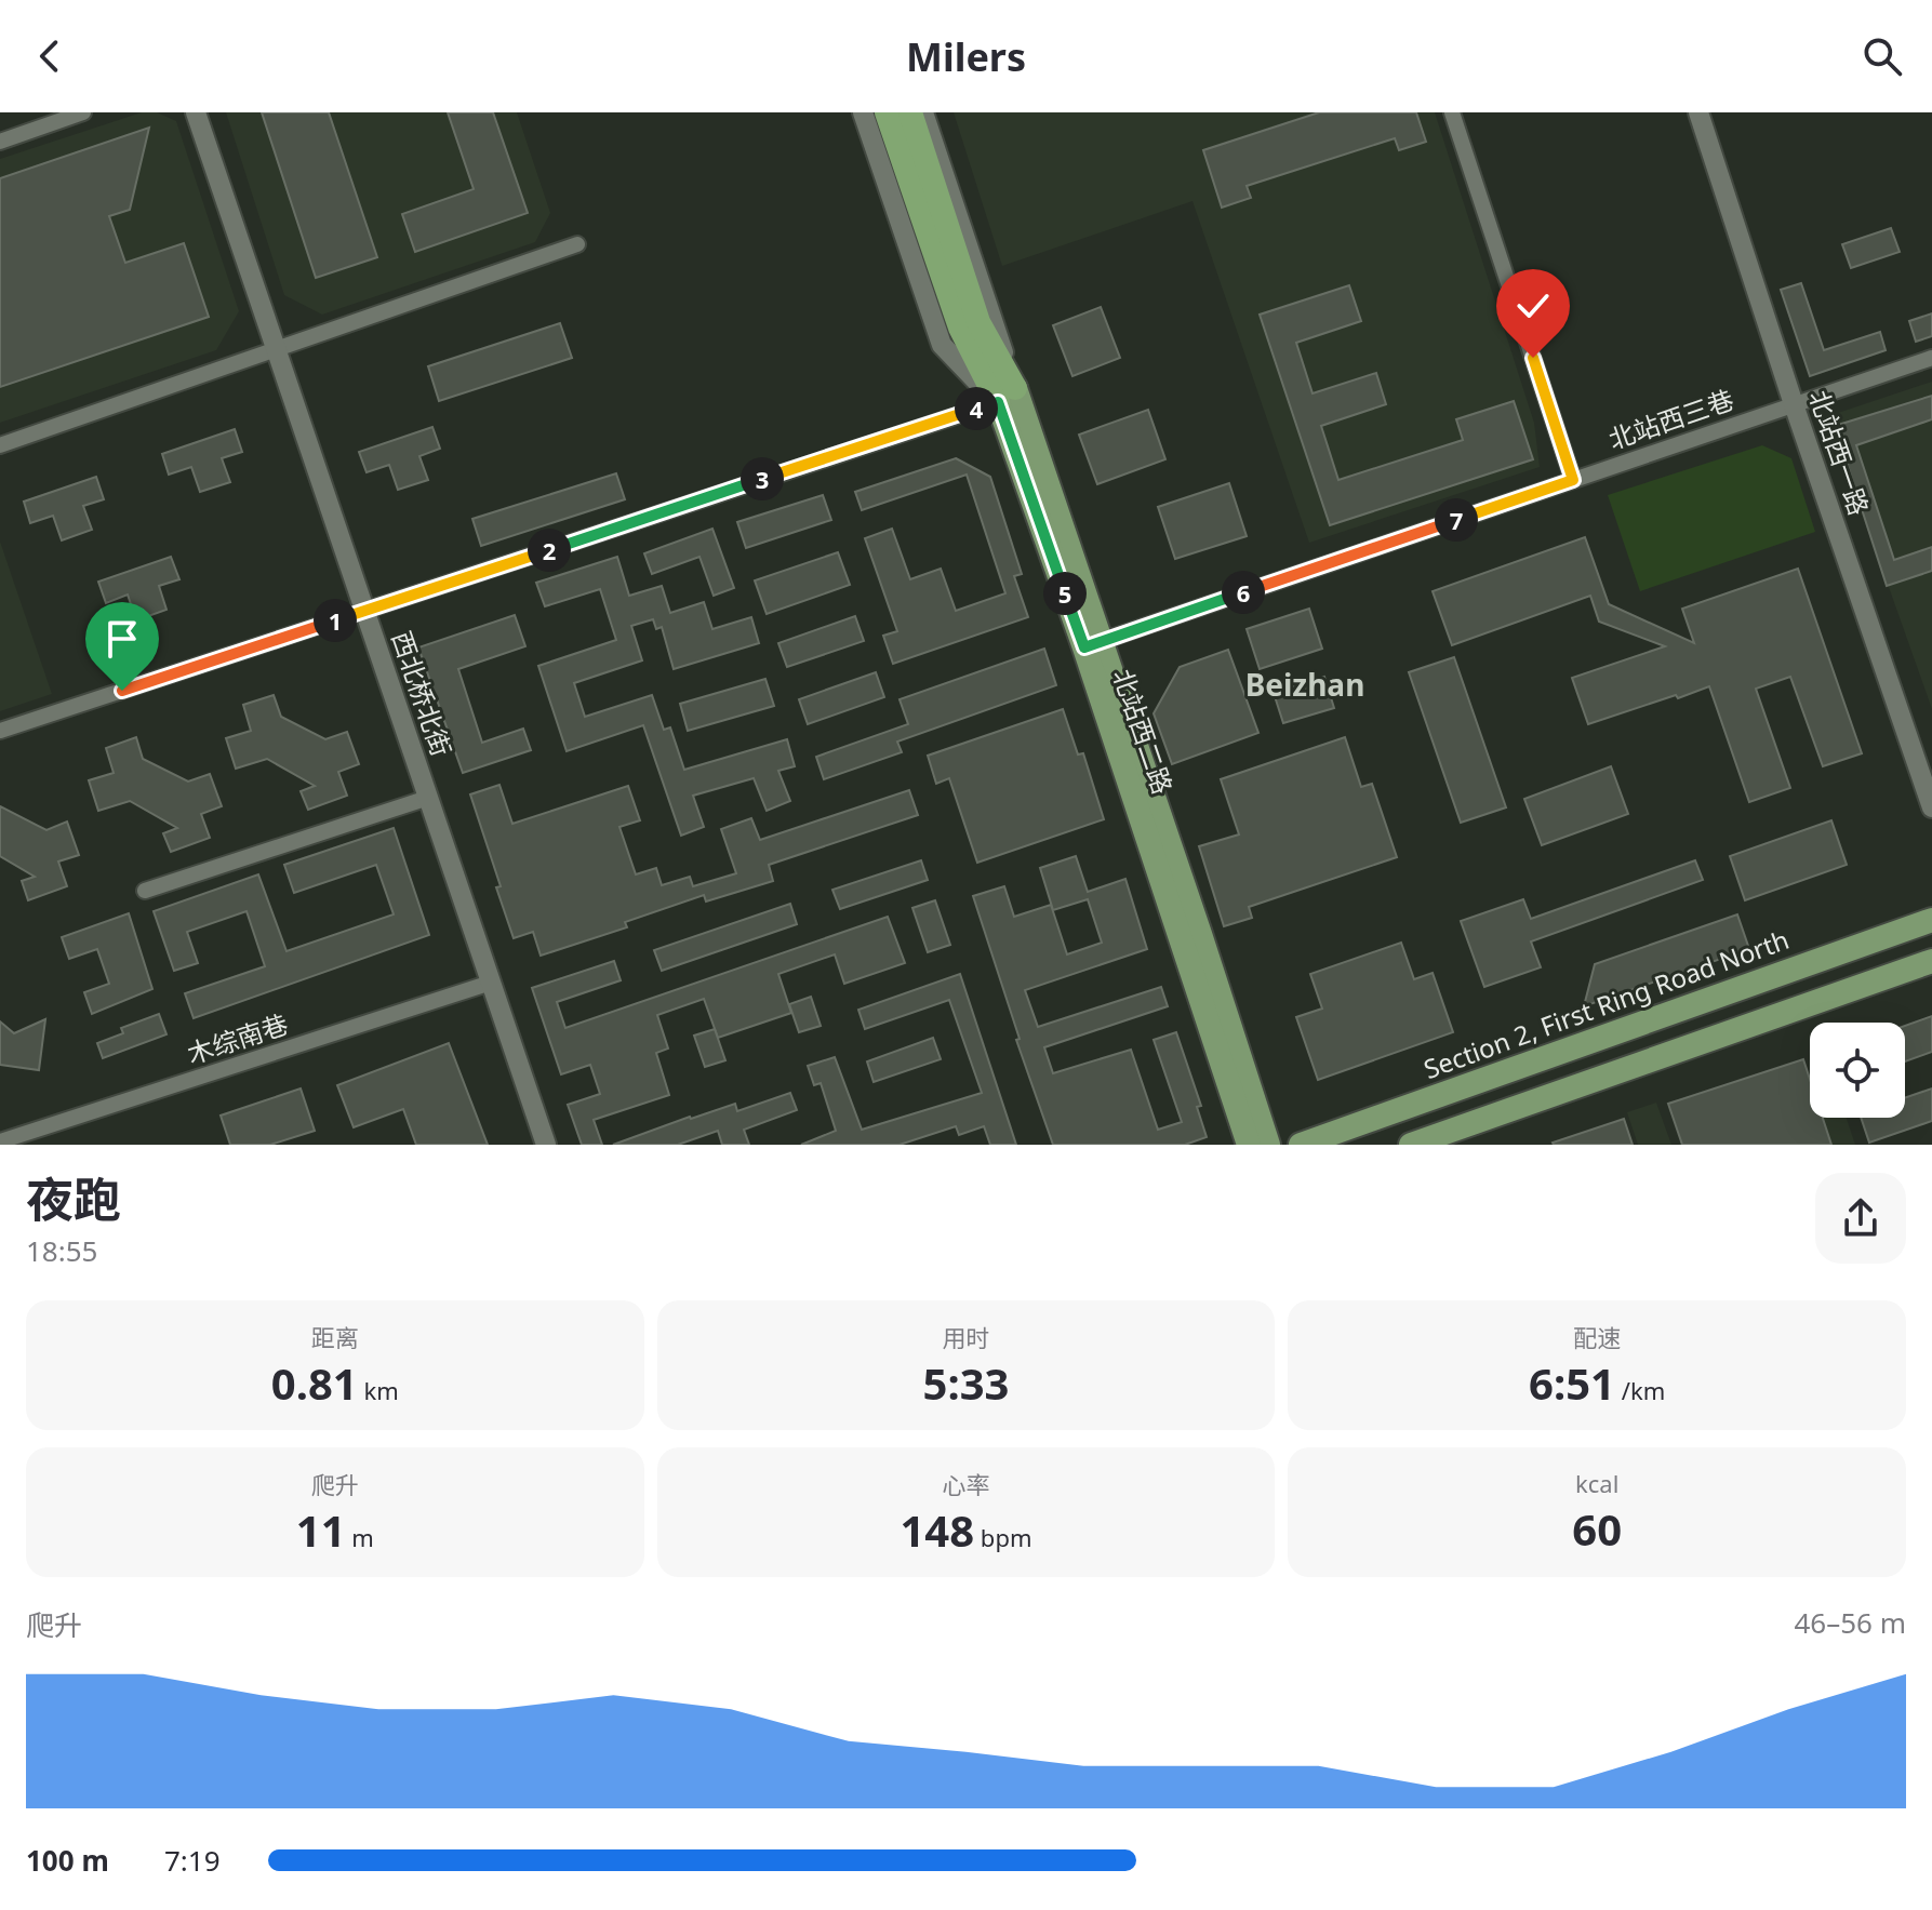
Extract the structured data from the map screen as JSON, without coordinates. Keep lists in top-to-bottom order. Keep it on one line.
{"streets":{"main road":["北站西二路","Section 2, First Ring Road North"],"street":["北站西三巷","北站西一路","西北桥北街","木综南巷"]},"crossings":[["北站西三巷","北站西一路"],["北站西三巷","北站西二路"],["西北桥北街","木综南巷"]],"districts":["Beizhan"],"page":{"header":"Milers","pins":["4","3","7","2","6","5","1"],"heading":["夜跑","18:55"],"stats":[["距离","0.81 km"],["用时","5:33"],["配速","6:51 /km"],["爬升","11 m"],["心率","148 bpm"],["kcal","60"]],"chart":["爬升","46–56 m"],"list":[{"name":"100 m","note":"7:19"}]}}
